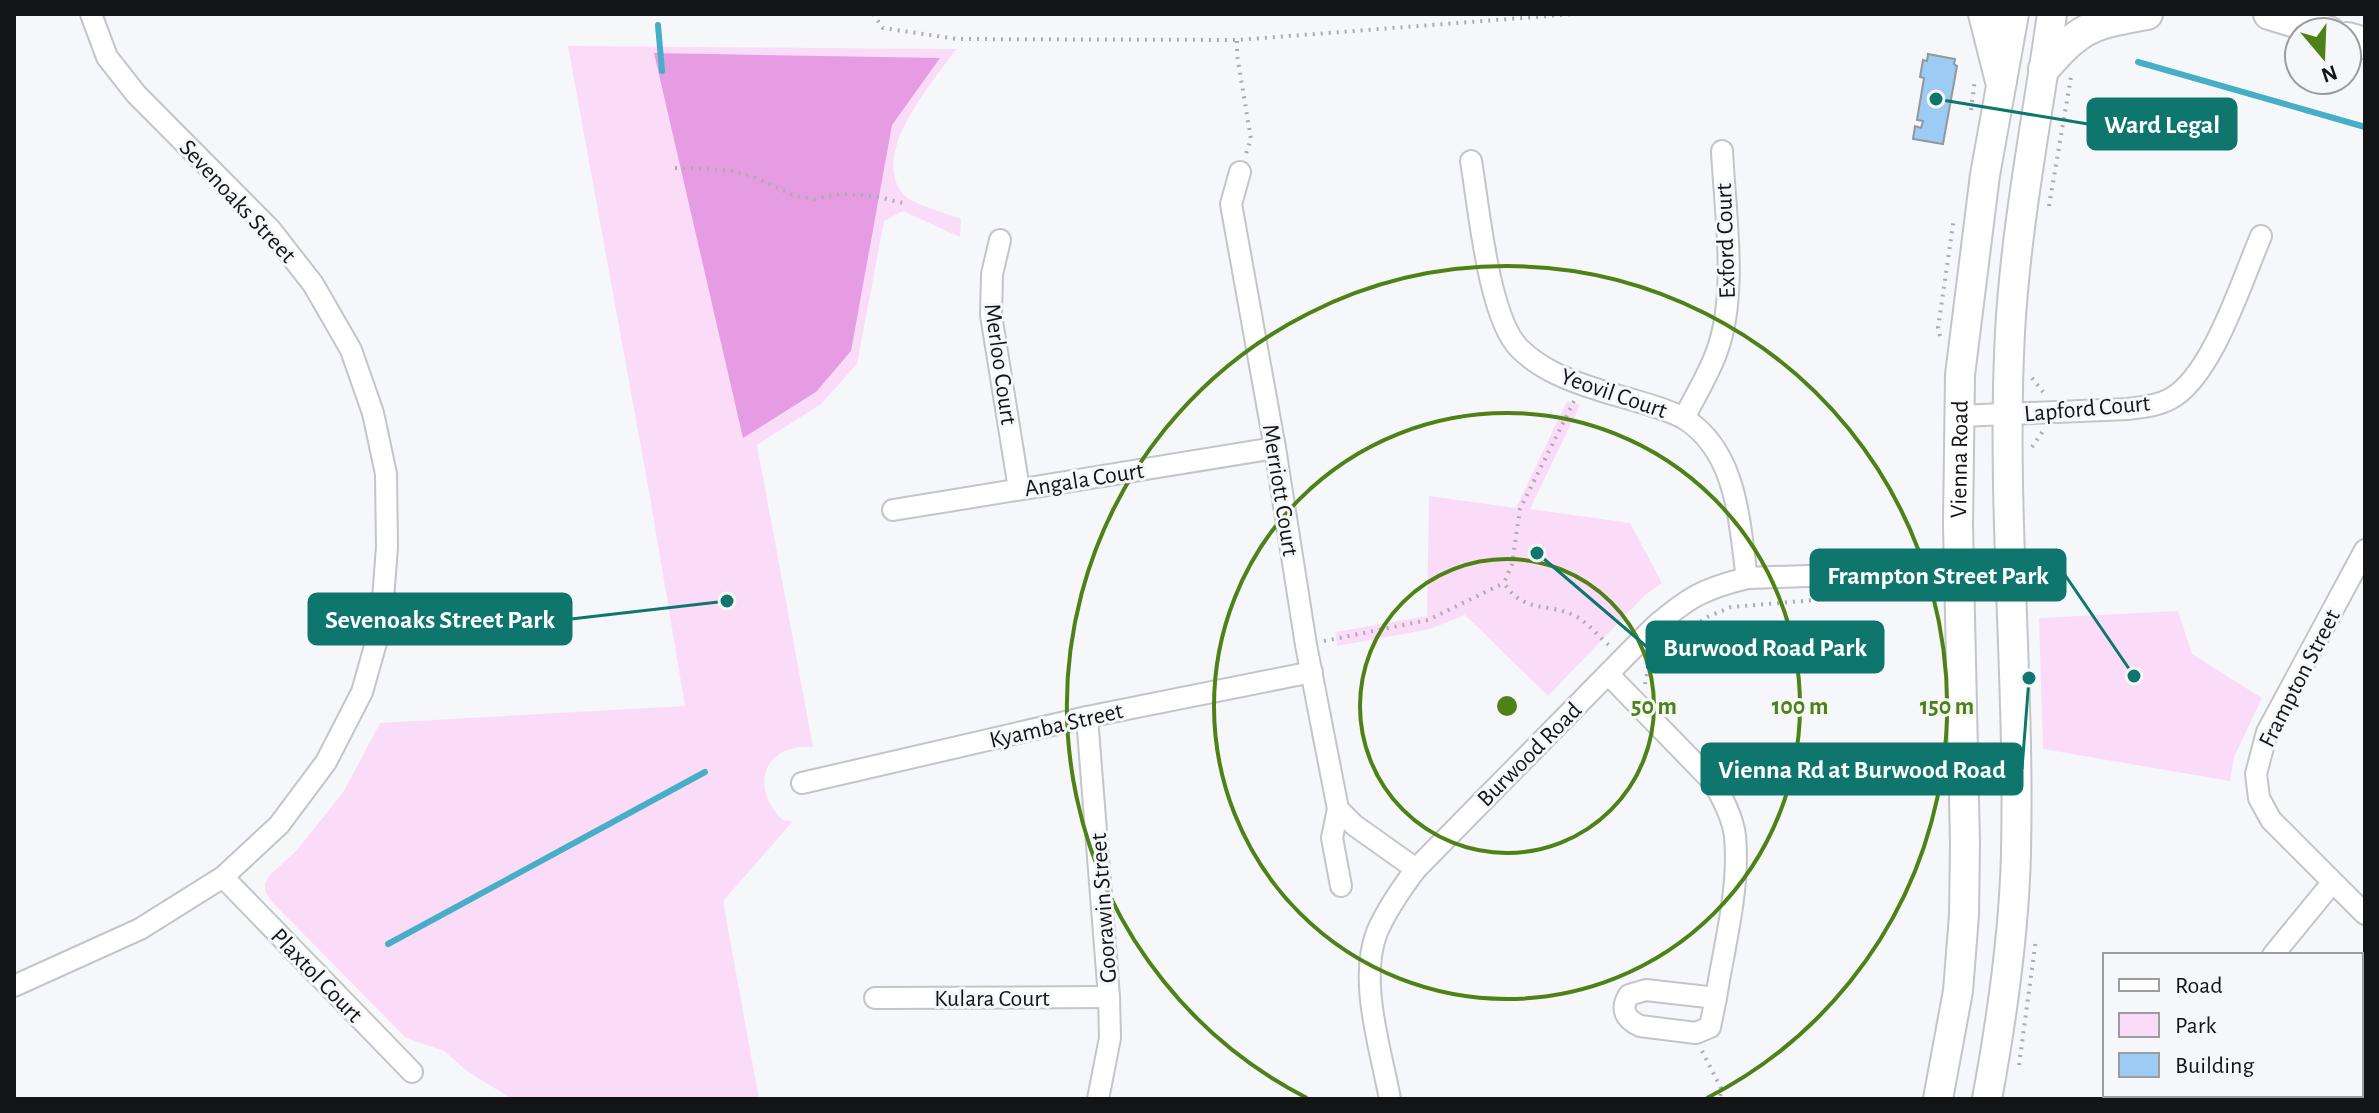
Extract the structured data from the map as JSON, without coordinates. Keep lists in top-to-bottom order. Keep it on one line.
{"streets":{"main road":["Vienna Road"],"street":["Sevenoaks Street","Exford Court","Merloo Court","Yeovil Court","Lapford Court","Angala Court","Merriott Court","Frampton Street","Kyamba Street","Burwood Road","Goorawin Street","Plaxtol Court","Kulara Court"]},"crossings":[["Sevenoaks Street","Plaxtol Court"],["Exford Court","Yeovil Court"],["Merloo Court","Angala Court"],["Yeovil Court","Burwood Road"],["Lapford Court","Vienna Road"],["Vienna Road","Burwood Road"],["Angala Court","Merriott Court"],["Merriott Court","Kyamba Street"],["Kyamba Street","Goorawin Street"],["Goorawin Street","Kulara Court"]],"places":["Ward Legal","Burwood Road Park","Sevenoaks Street Park","Frampton Street Park","Vienna Rd at Burwood Road"],"legend":["Road","Park","Building"],"north":"bottom","rings":["50 m","100 m","150 m"]}
